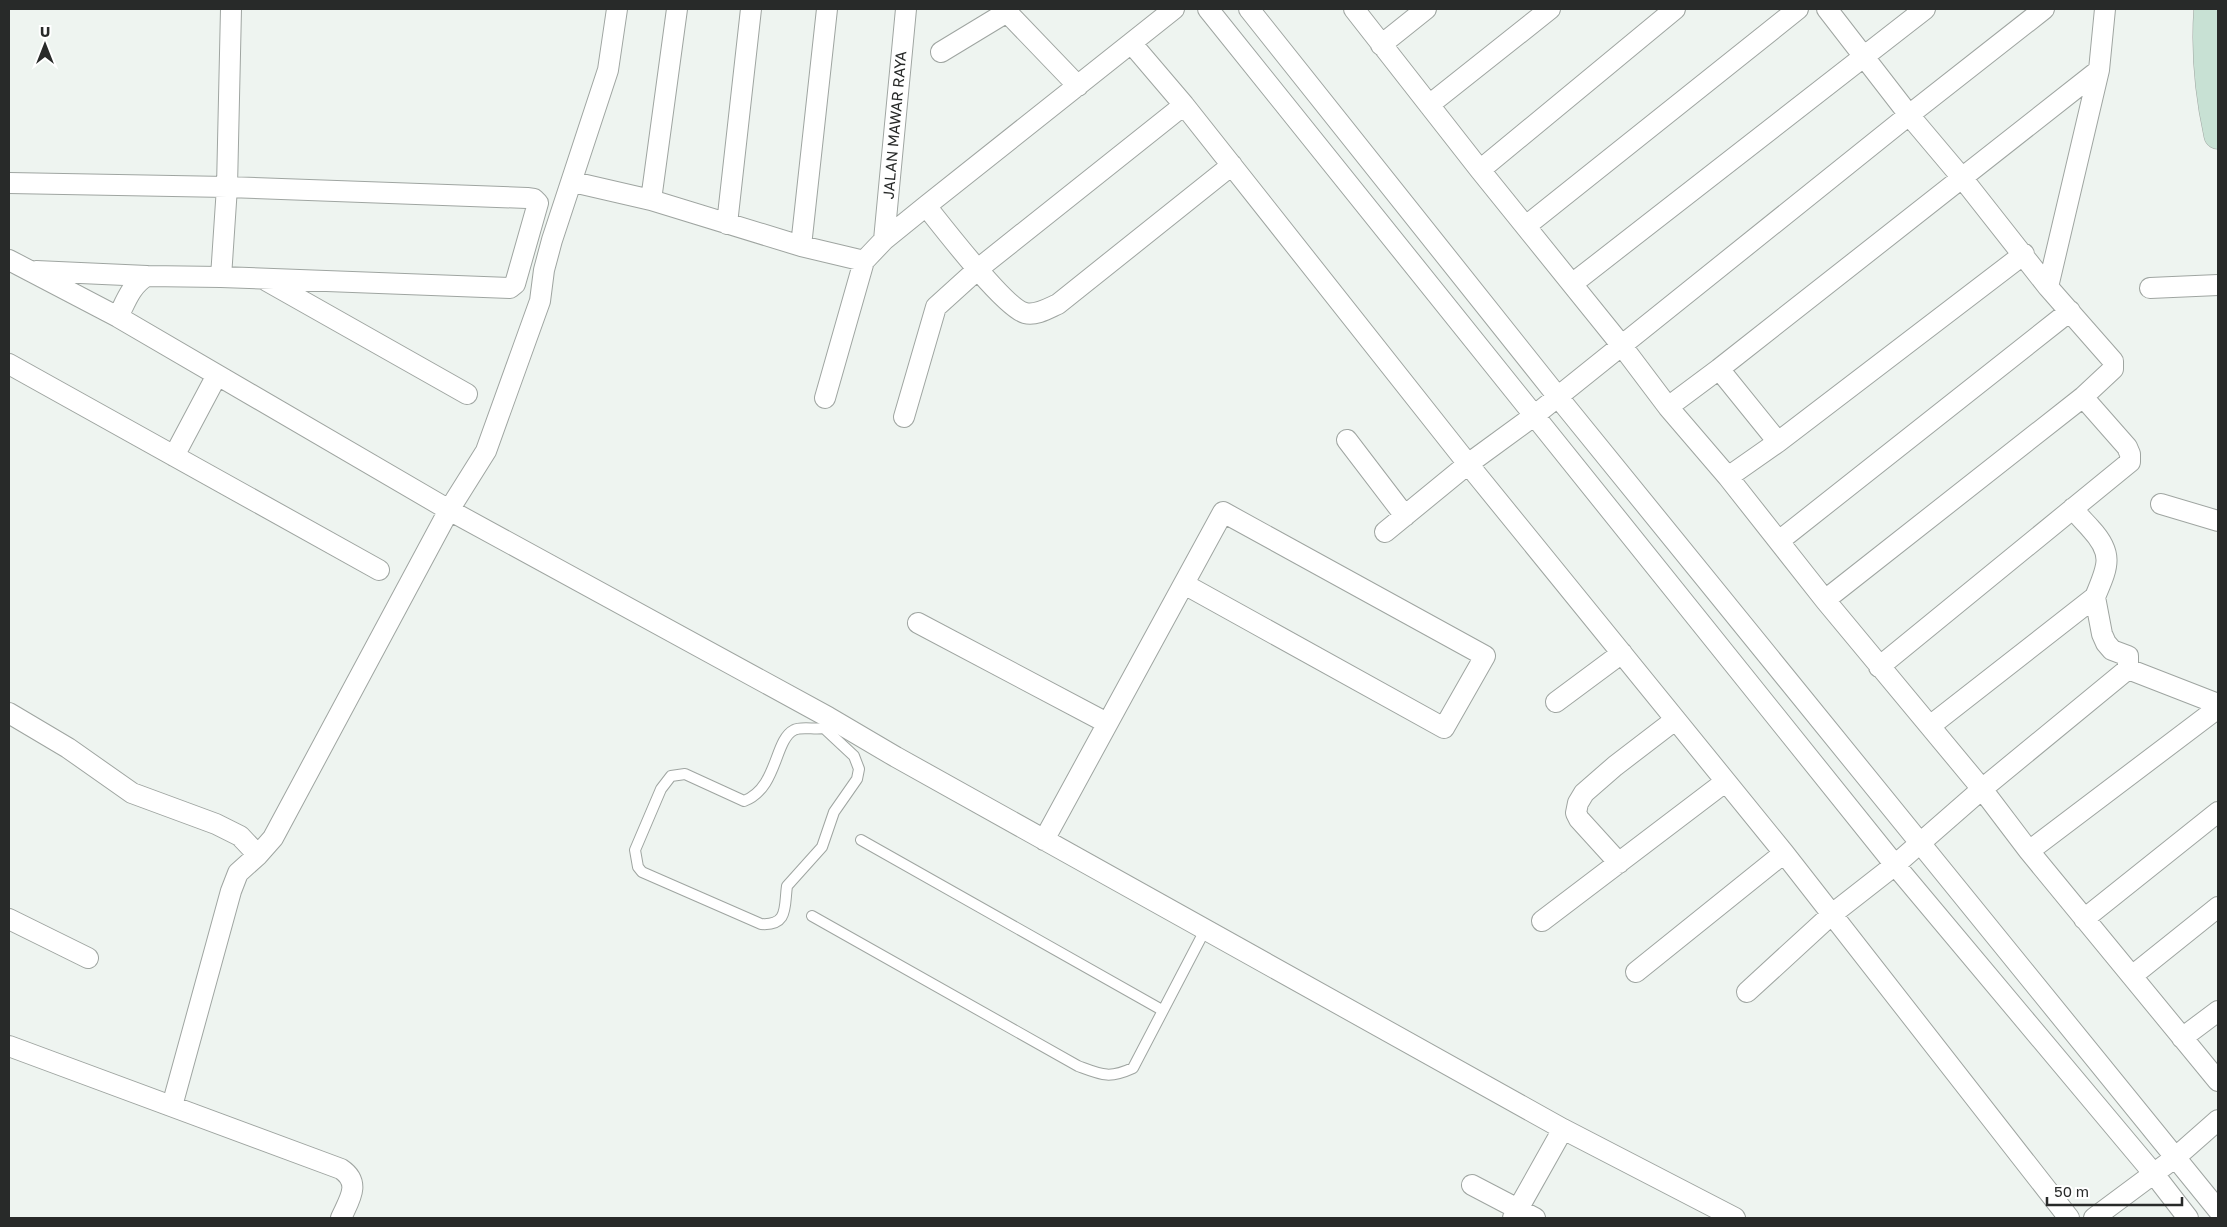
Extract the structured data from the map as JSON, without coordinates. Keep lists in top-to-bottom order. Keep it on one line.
{"streets":{"street":["JALAN MAWAR RAYA"]},"scale_bar":"50 m","north":"top"}
